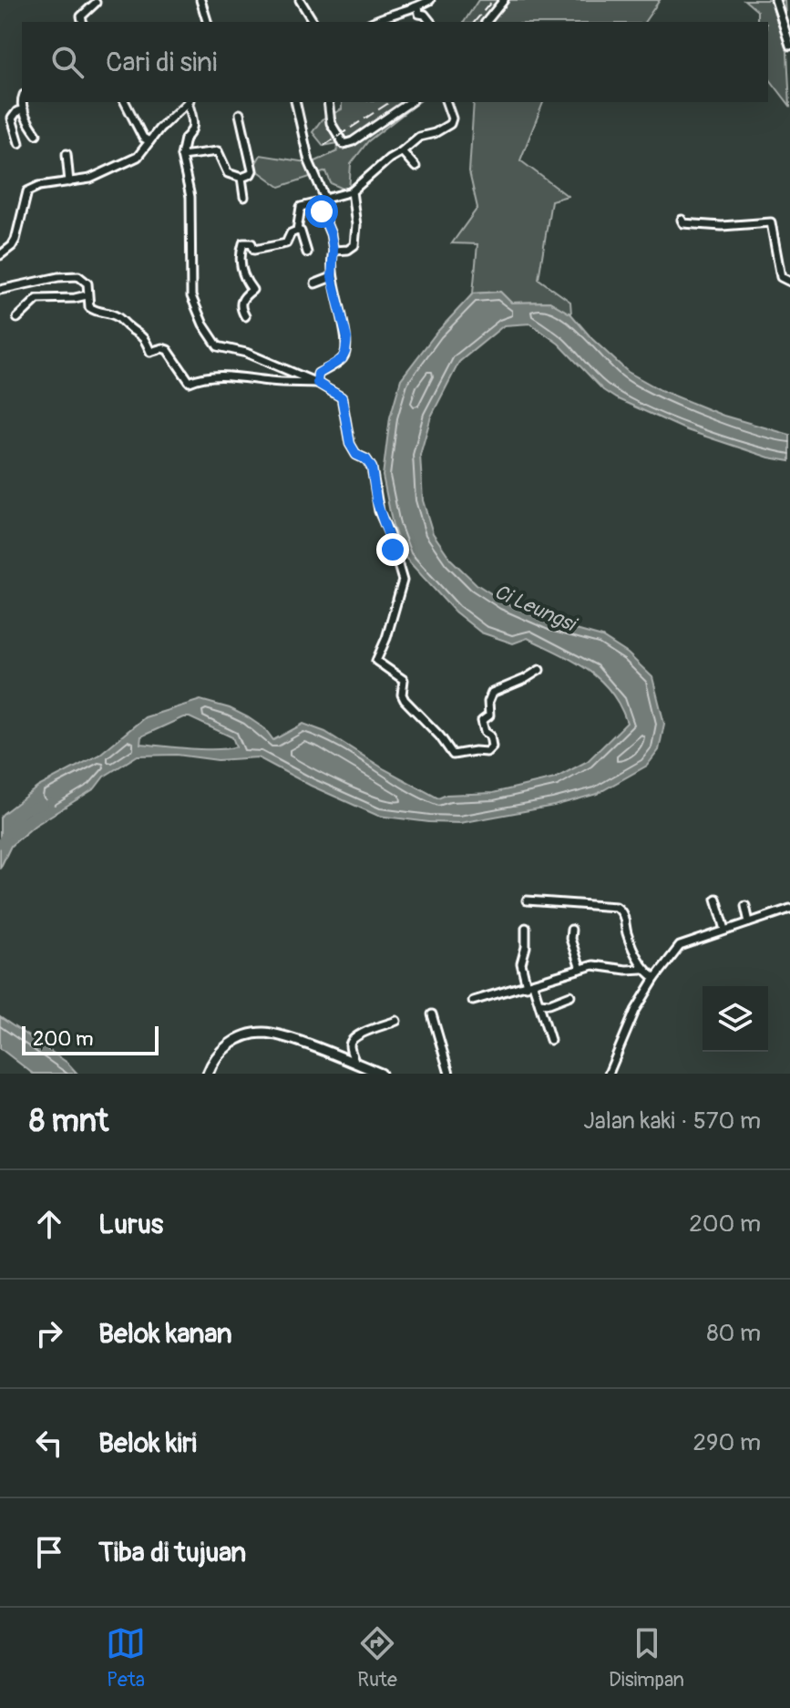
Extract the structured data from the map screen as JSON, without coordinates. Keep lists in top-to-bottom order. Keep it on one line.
{"water":["Ci Leungsi"],"scale_bar":"200 m","page":{"search":"Cari di sini","scale":"200 m","heading":["8 mnt","Jalan kaki · 570 m"],"list":[["Lurus","200 m"],["Belok kanan","80 m"],["Belok kiri","290 m"],"Tiba di tujuan"],"nav":["Peta","Rute","Disimpan"]}}
